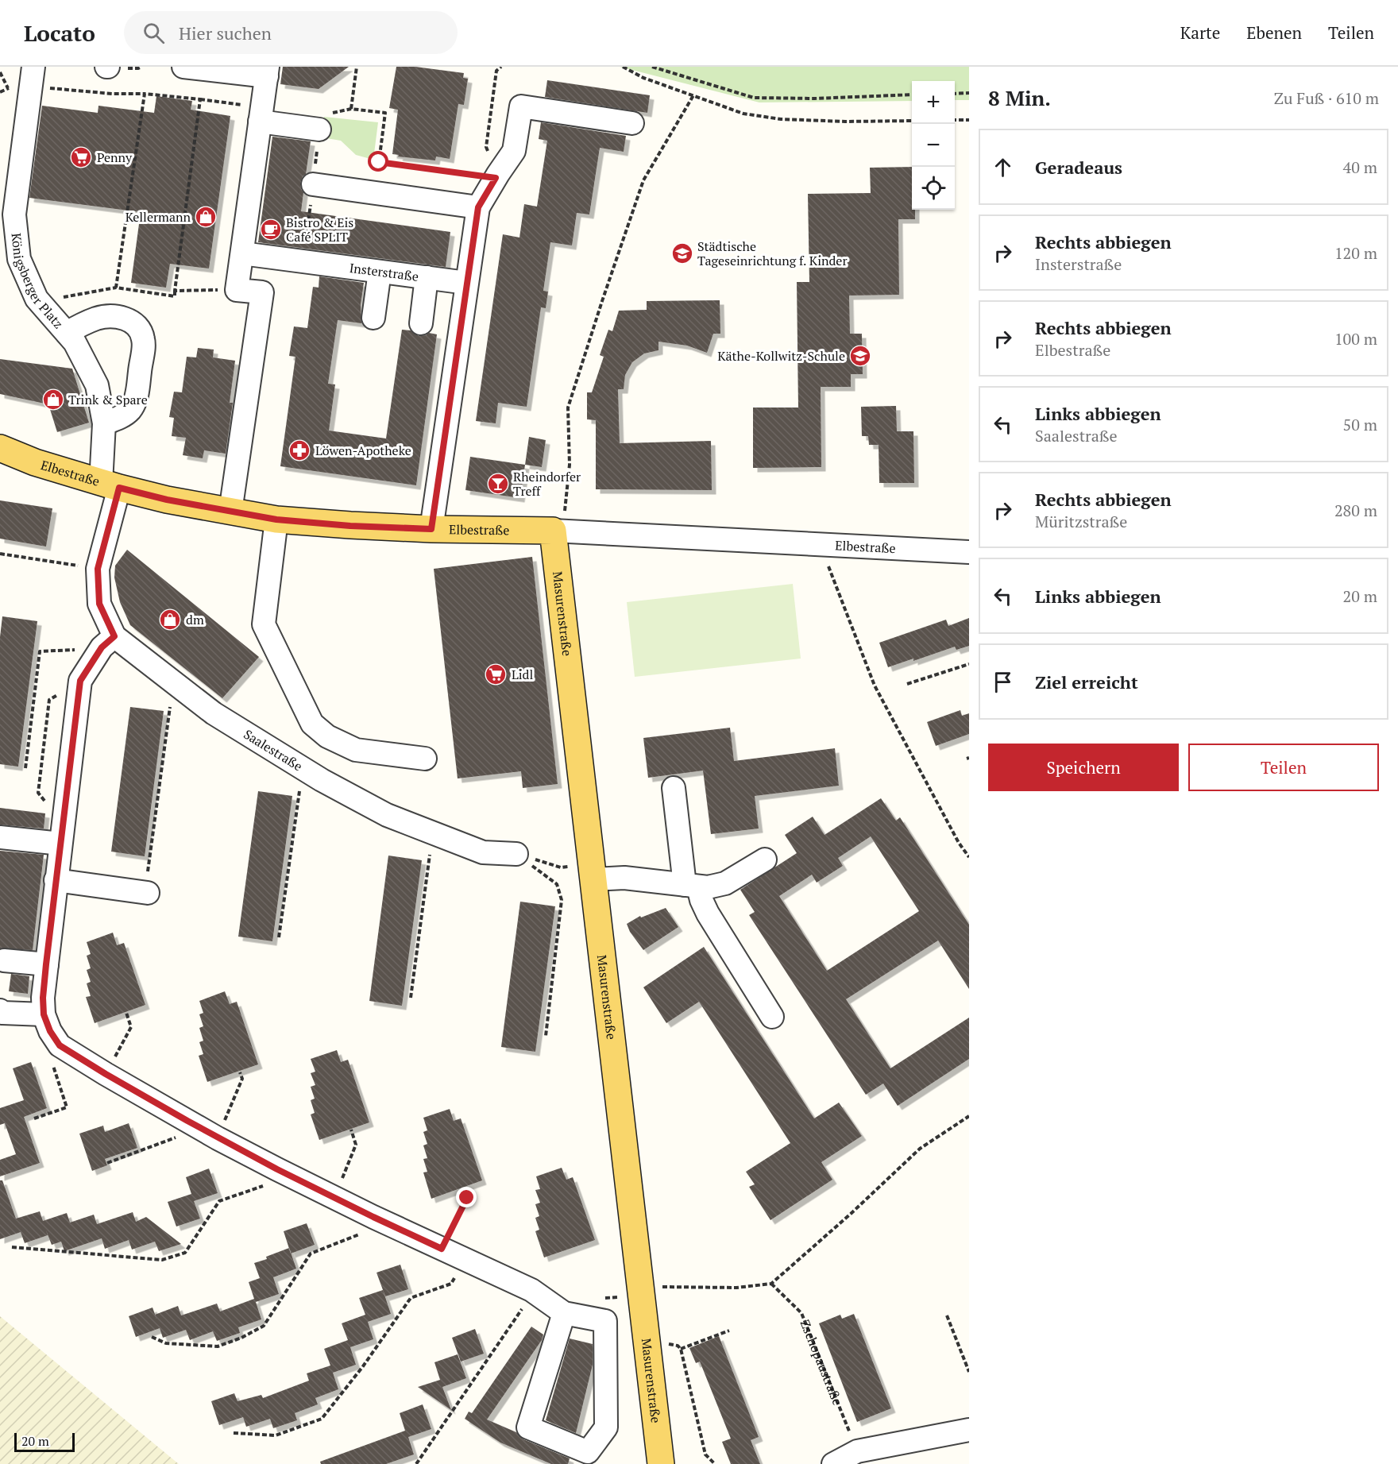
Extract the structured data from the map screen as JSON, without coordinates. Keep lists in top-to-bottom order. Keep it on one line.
{"streets":{"main road":["Elbestraße","Masurenstraße"],"street":["Insterstraße","Königsberger Platz","Saalestraße"],"path":["Zschopaustraße"]},"crossings":[["Königsberger Platz","Elbestraße"],["Königsberger Platz","Saalestraße"],["Elbestraße","Masurenstraße"],["Elbestraße","Saalestraße"]],"places":{"supermarket":["Penny","Lidl"],"shop":["Kellermann","Trink & Spare","dm"],"cafe":["Bistro & Eis Café SPLIT"],"school or university":["Städtische Tageseinrichtung f. Kinder","Käthe-Kollwitz-Schule"],"pharmacy":["Löwen-Apotheke"],"bar":["Rheindorfer Treff"]},"scale_bar":"20 m","page":{"header":"Locato","search":"Hier suchen","nav":["Karte","Ebenen","Teilen"],"heading":["8 Min.","Zu Fuß · 610 m"],"map_buttons":["+","−"],"list":[["Geradeaus","40 m"],["Rechts abbiegen","Insterstraße","120 m"],["Rechts abbiegen","Elbestraße","100 m"],["Links abbiegen","Saalestraße","50 m"],["Rechts abbiegen","Müritzstraße","280 m"],["Links abbiegen","20 m"],"Ziel erreicht"],"buttons":["Speichern","Teilen"],"scale":"20 m"}}
